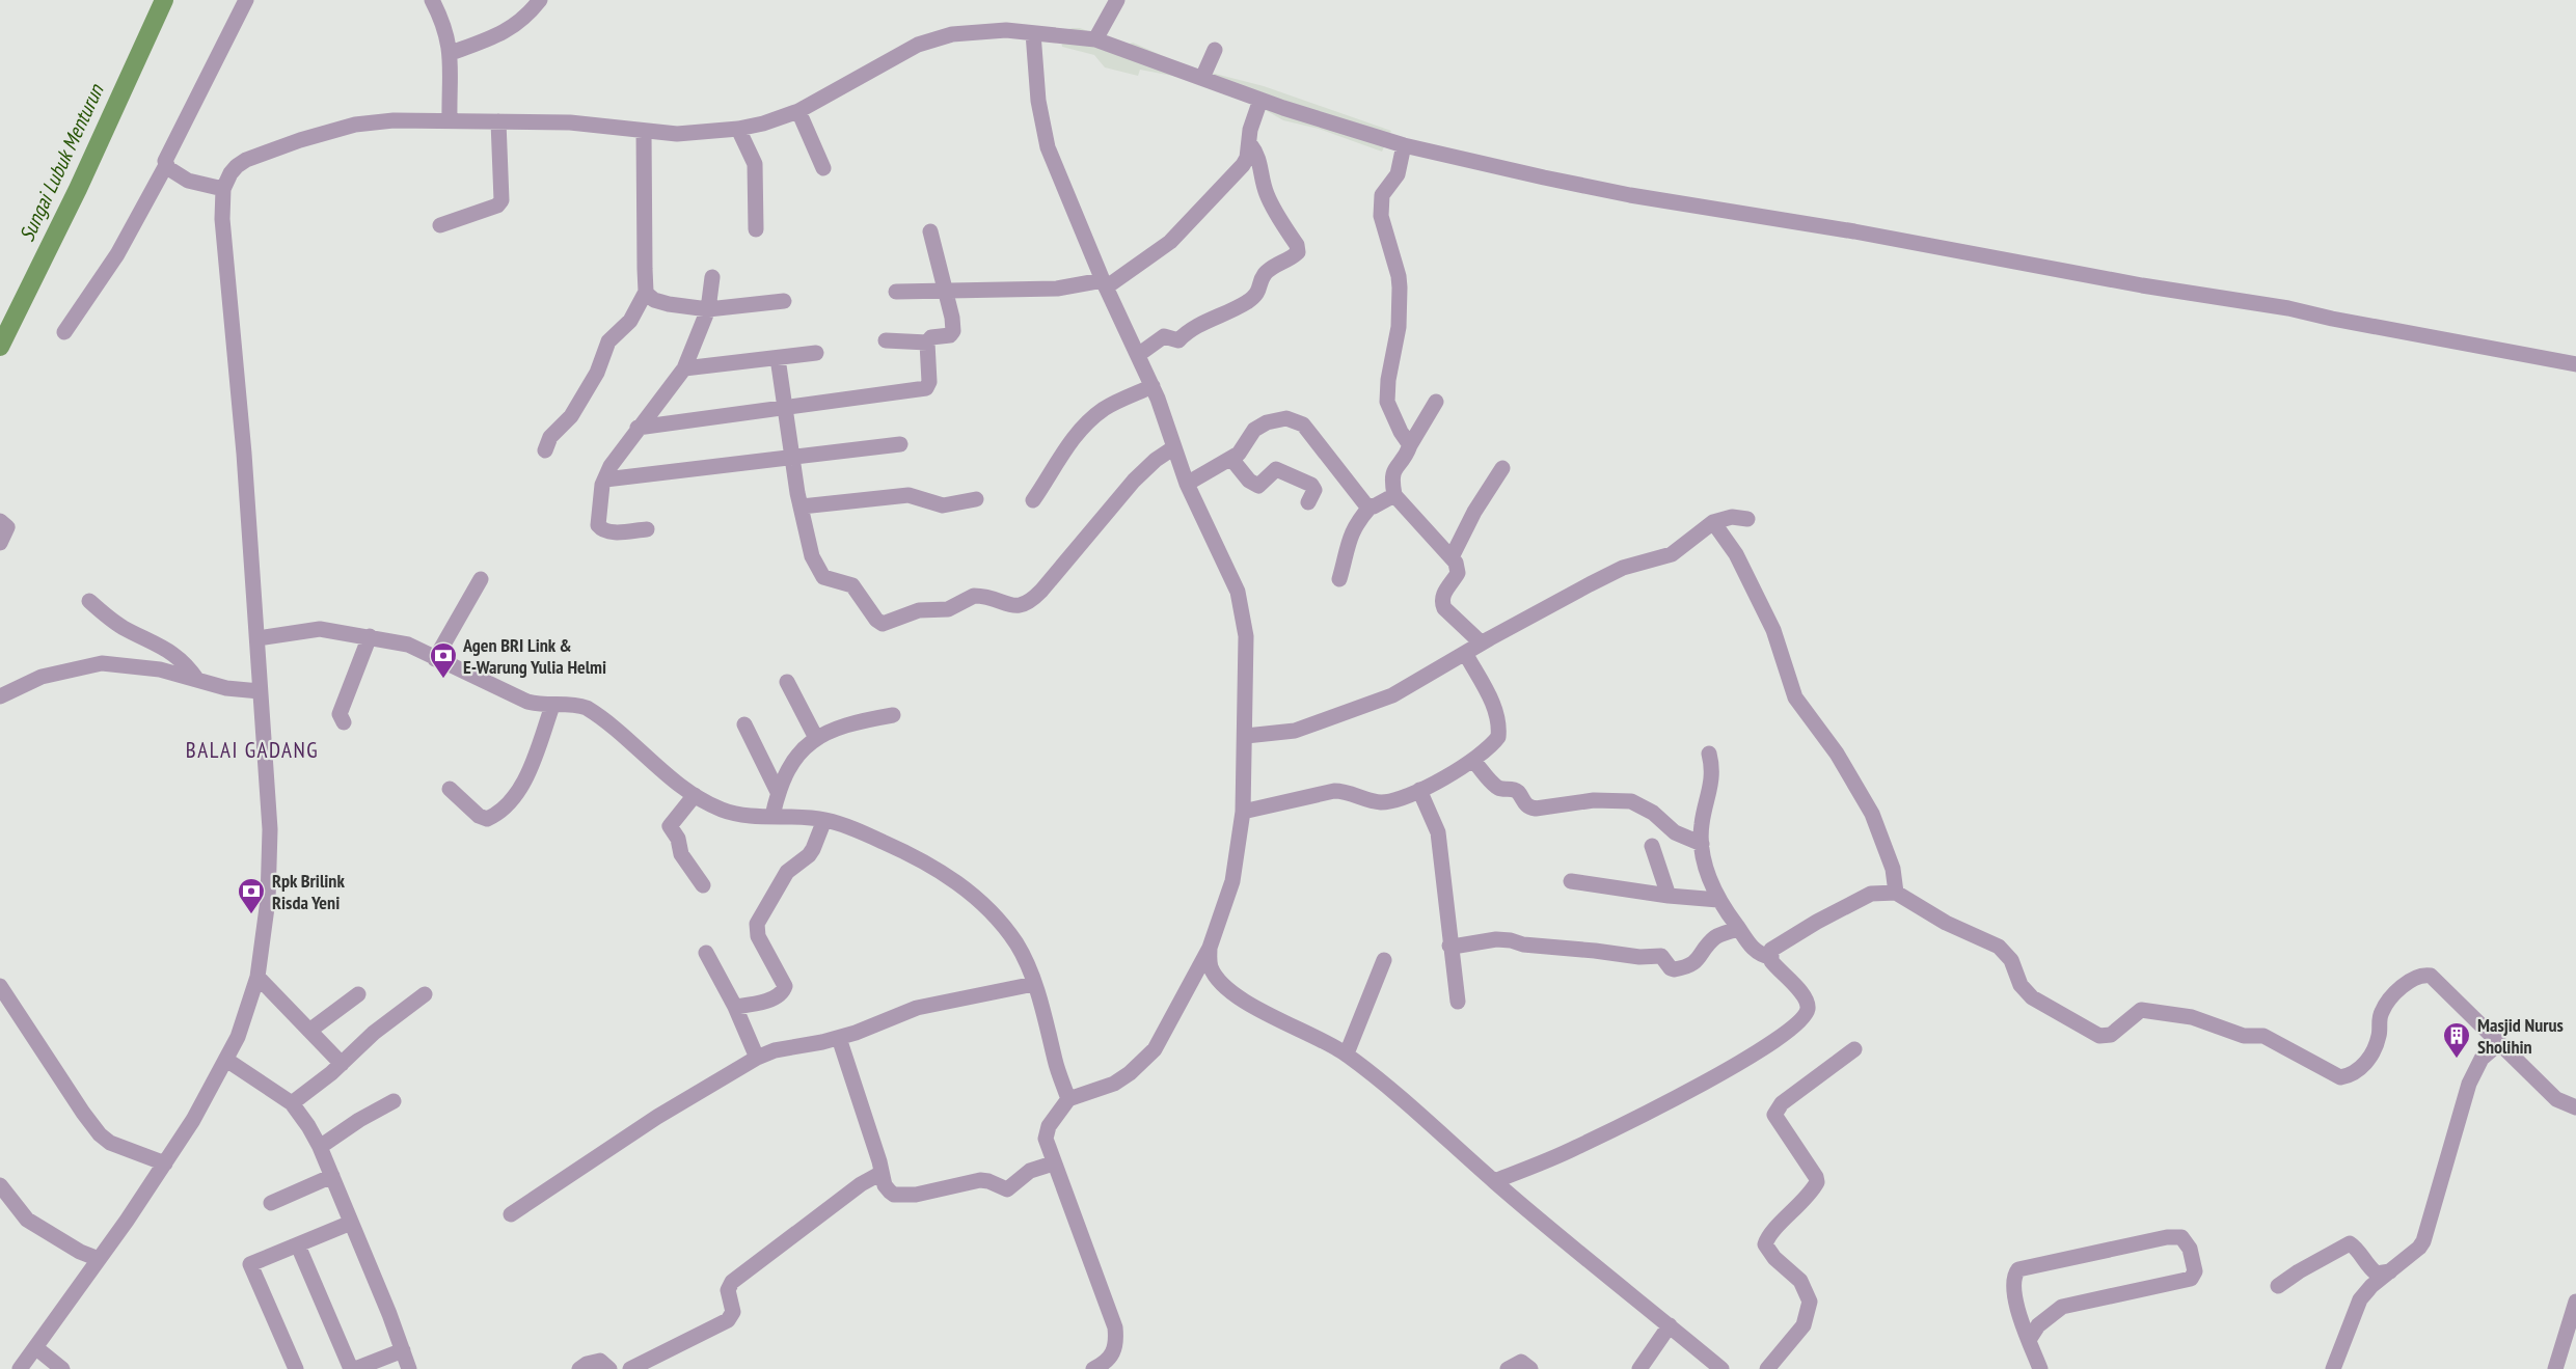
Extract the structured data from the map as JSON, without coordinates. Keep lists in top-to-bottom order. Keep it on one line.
{"districts":["BALAI GADANG"],"water":["Sungai Lubuk Menturun"],"places":{"bank":["Agen BRI Link & E-Warung Yulia Helmi","Rpk Brilink Risda Yeni"],"building":["Masjid Nurus Sholihin"]}}
